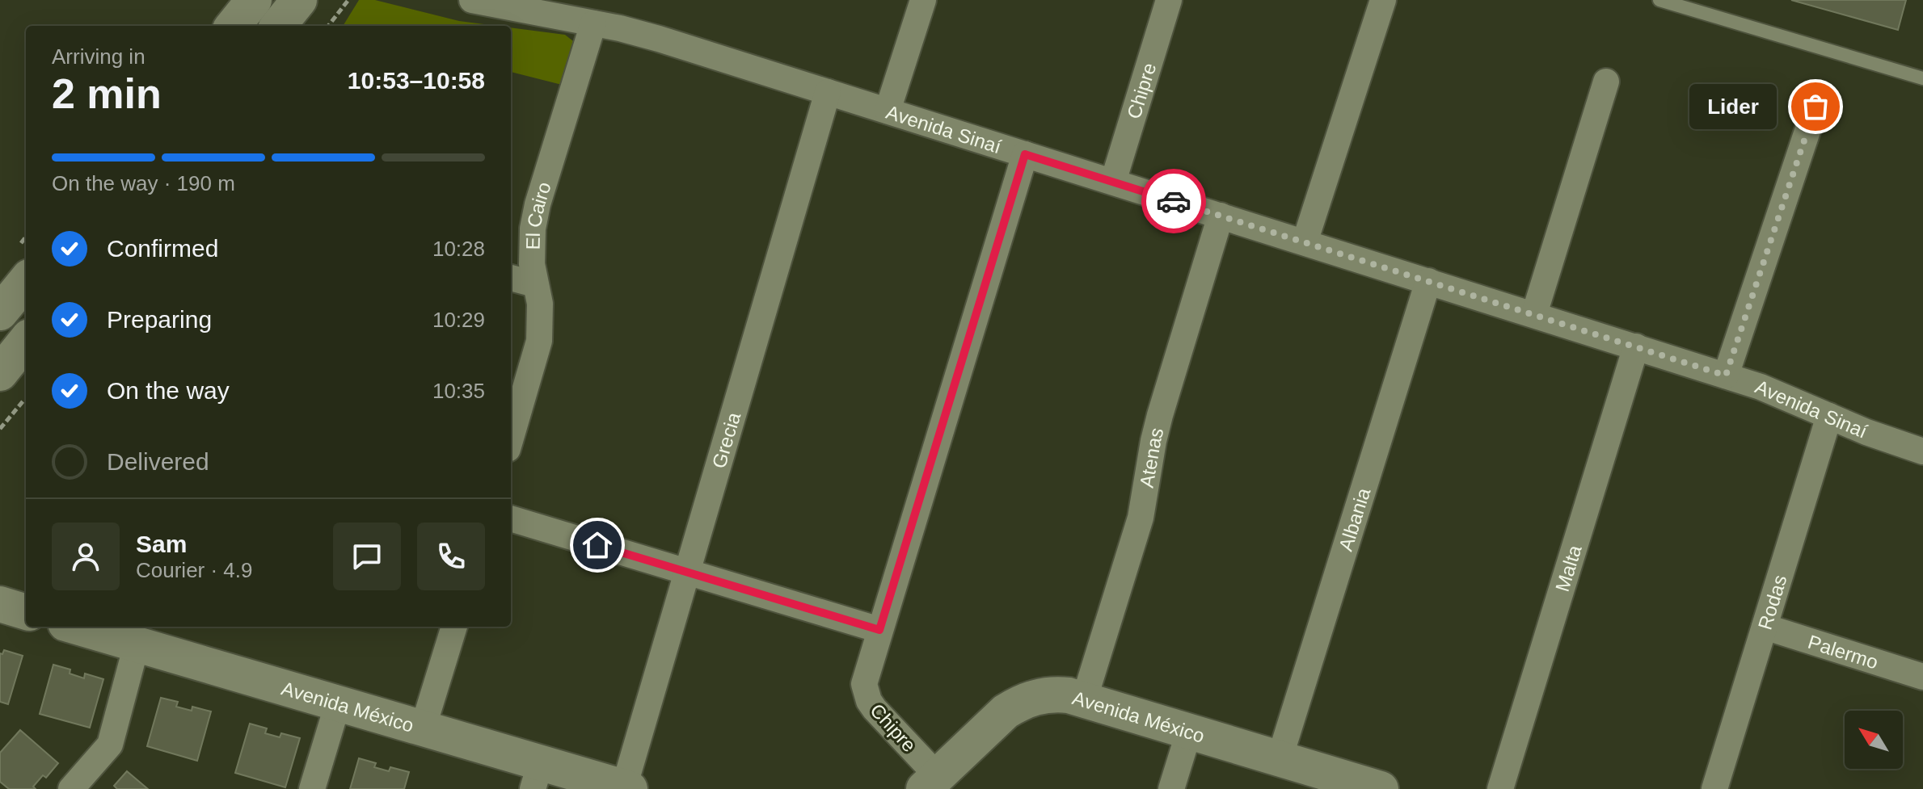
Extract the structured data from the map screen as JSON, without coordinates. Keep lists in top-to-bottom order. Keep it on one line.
{"streets":{"street":["Chipre","Avenida Sinaí","El Cairo","Grecia","Atenas","Albania","Malta","Rodas","Palermo","Avenida México"]},"crossings":[["Chipre","Avenida Sinaí"],["Chipre","Avenida México"],["Avenida Sinaí","El Cairo"],["Avenida Sinaí","Grecia"],["Avenida Sinaí","Atenas"],["Avenida Sinaí","Albania"],["Avenida Sinaí","Malta"],["Avenida Sinaí","Rodas"],["Grecia","Avenida México"],["Atenas","Avenida México"],["Albania","Avenida México"],["Rodas","Palermo"]],"places":["Lider"],"north":"top left","page":{"heading":["2 min","Arriving in","10:53–10:58"],"panel":["Sam","Courier · 4.9"],"bubble":"Lider","bar":"On the way · 190 m","list":[["Confirmed","10:28"],["Preparing","10:29"],["On the way","10:35"],"Delivered"]}}
